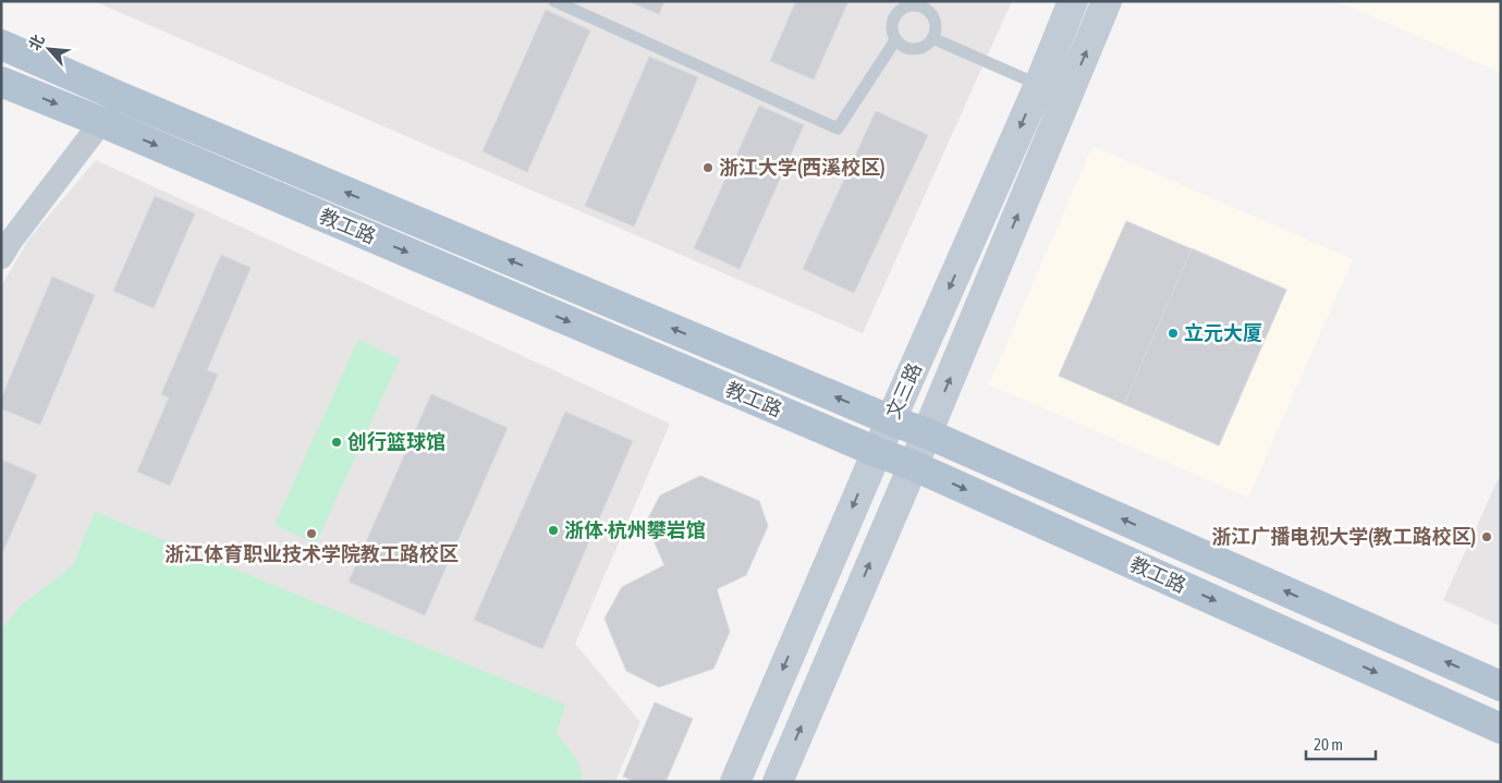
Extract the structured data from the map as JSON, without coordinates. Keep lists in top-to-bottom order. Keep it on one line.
{"streets":{"main road":["教工路","文三路"]},"crossings":[["教工路","文三路"]],"places":["浙江大学(西溪校区)","立元大厦","创行篮球馆","浙体·杭州攀岩馆","浙江体育职业技术学院教工路校区","浙江广播电视大学(教工路校区)"],"scale_bar":"20 m","north":"top left"}
